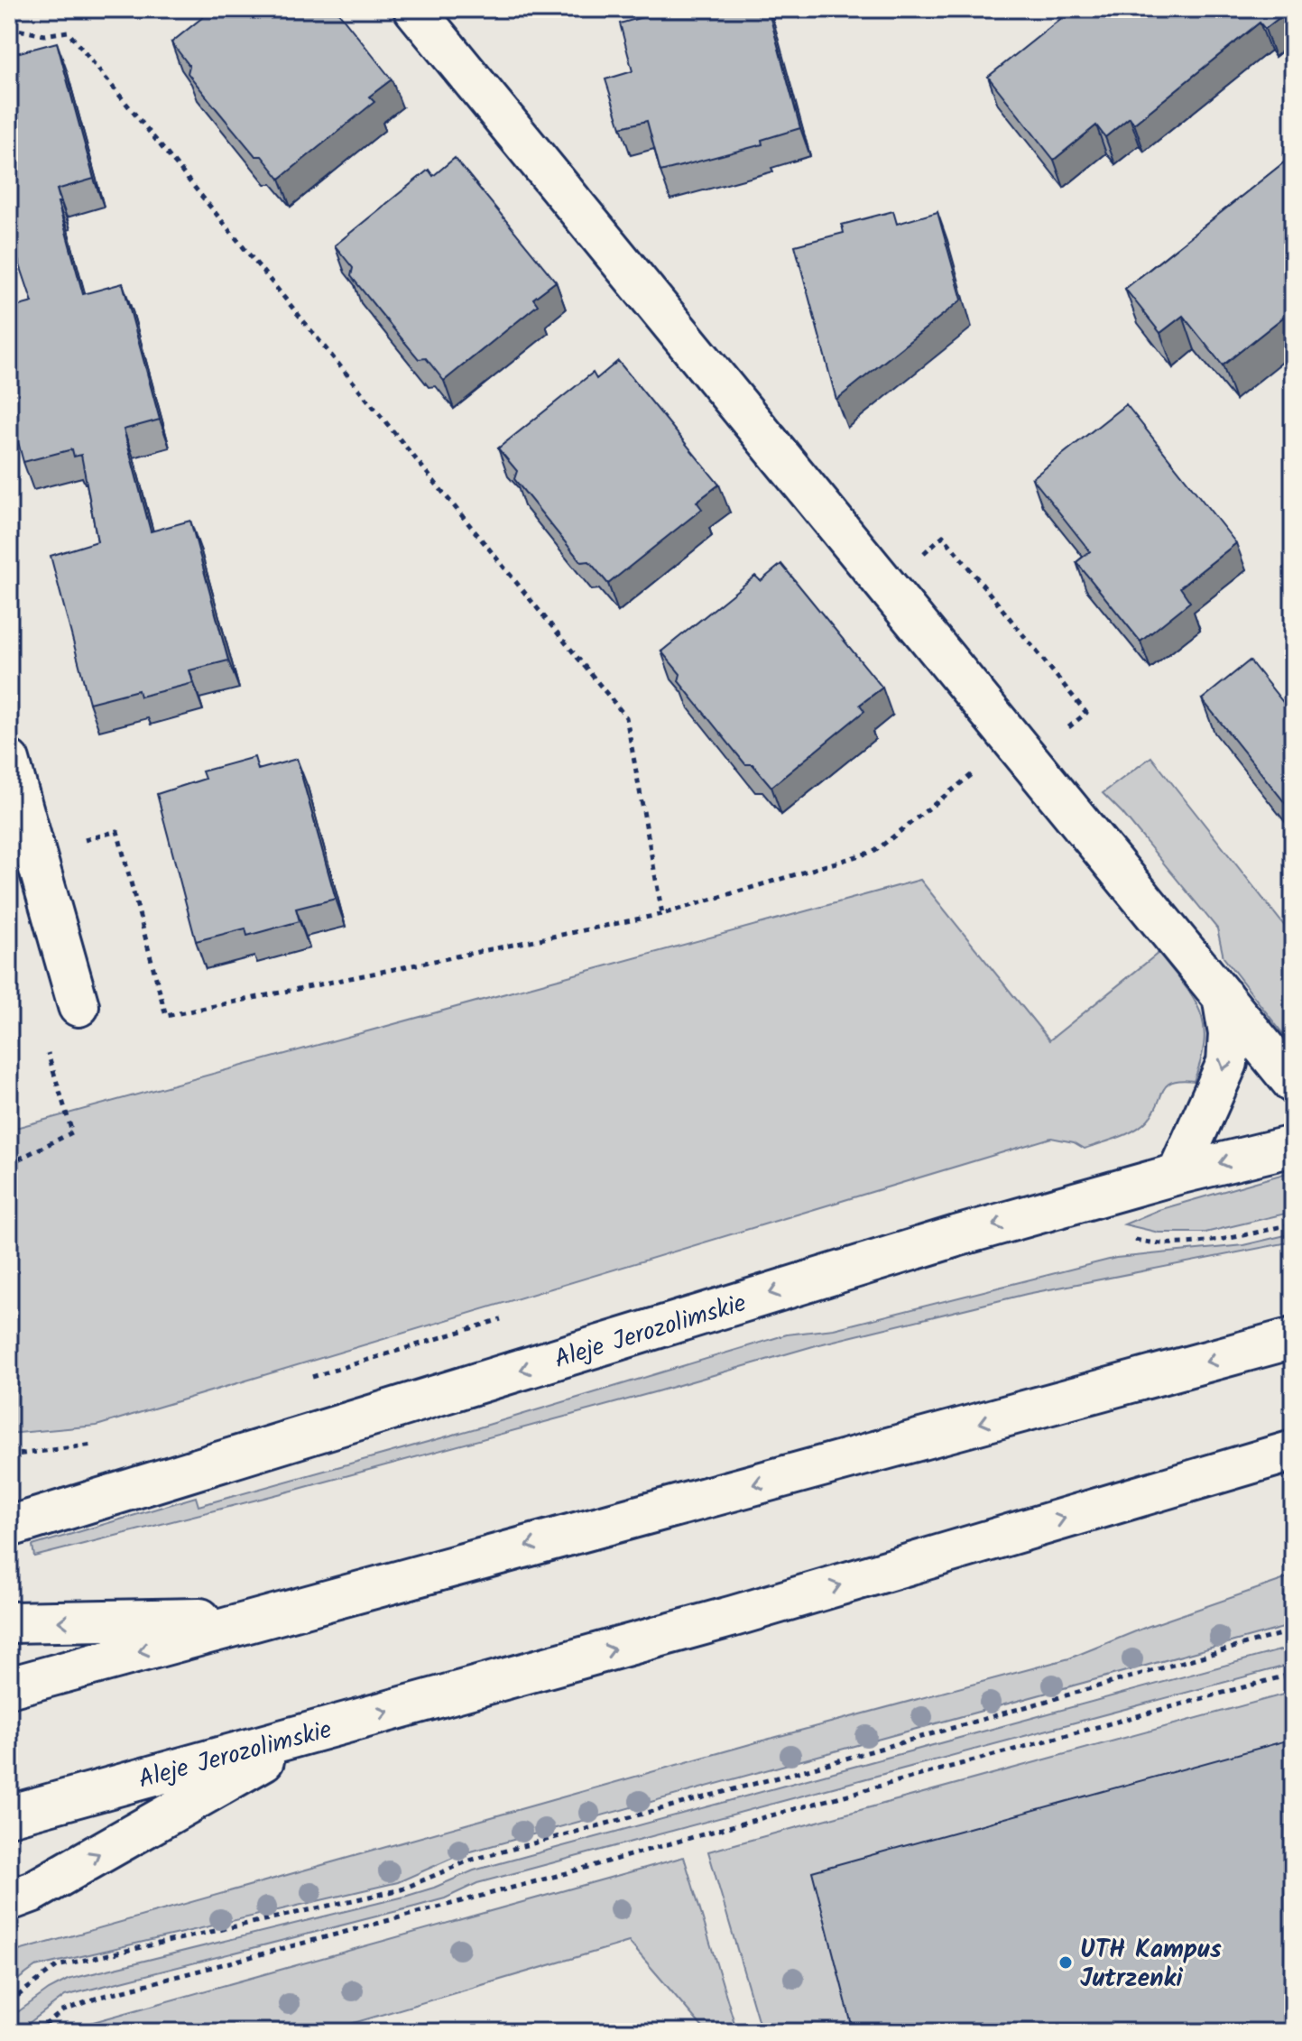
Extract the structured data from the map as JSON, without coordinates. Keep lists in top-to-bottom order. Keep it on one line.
{"streets":{"main road":["Aleje Jerozolimskie"]},"places":["UTH Kampus Jutrzenki"]}
